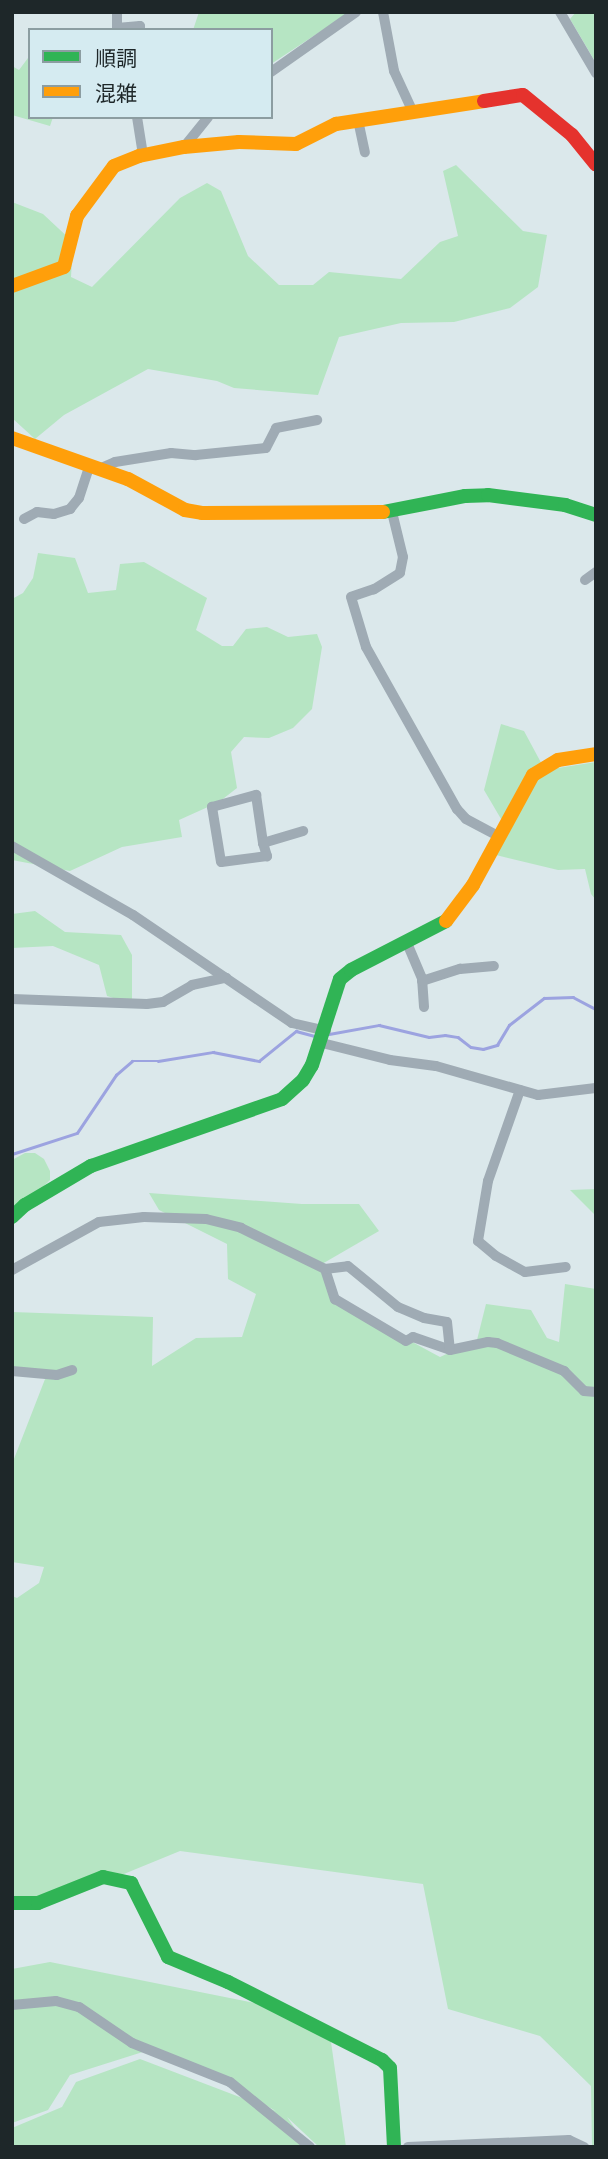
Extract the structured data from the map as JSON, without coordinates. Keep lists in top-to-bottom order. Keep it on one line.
{"legend":["順調","混雑"]}
